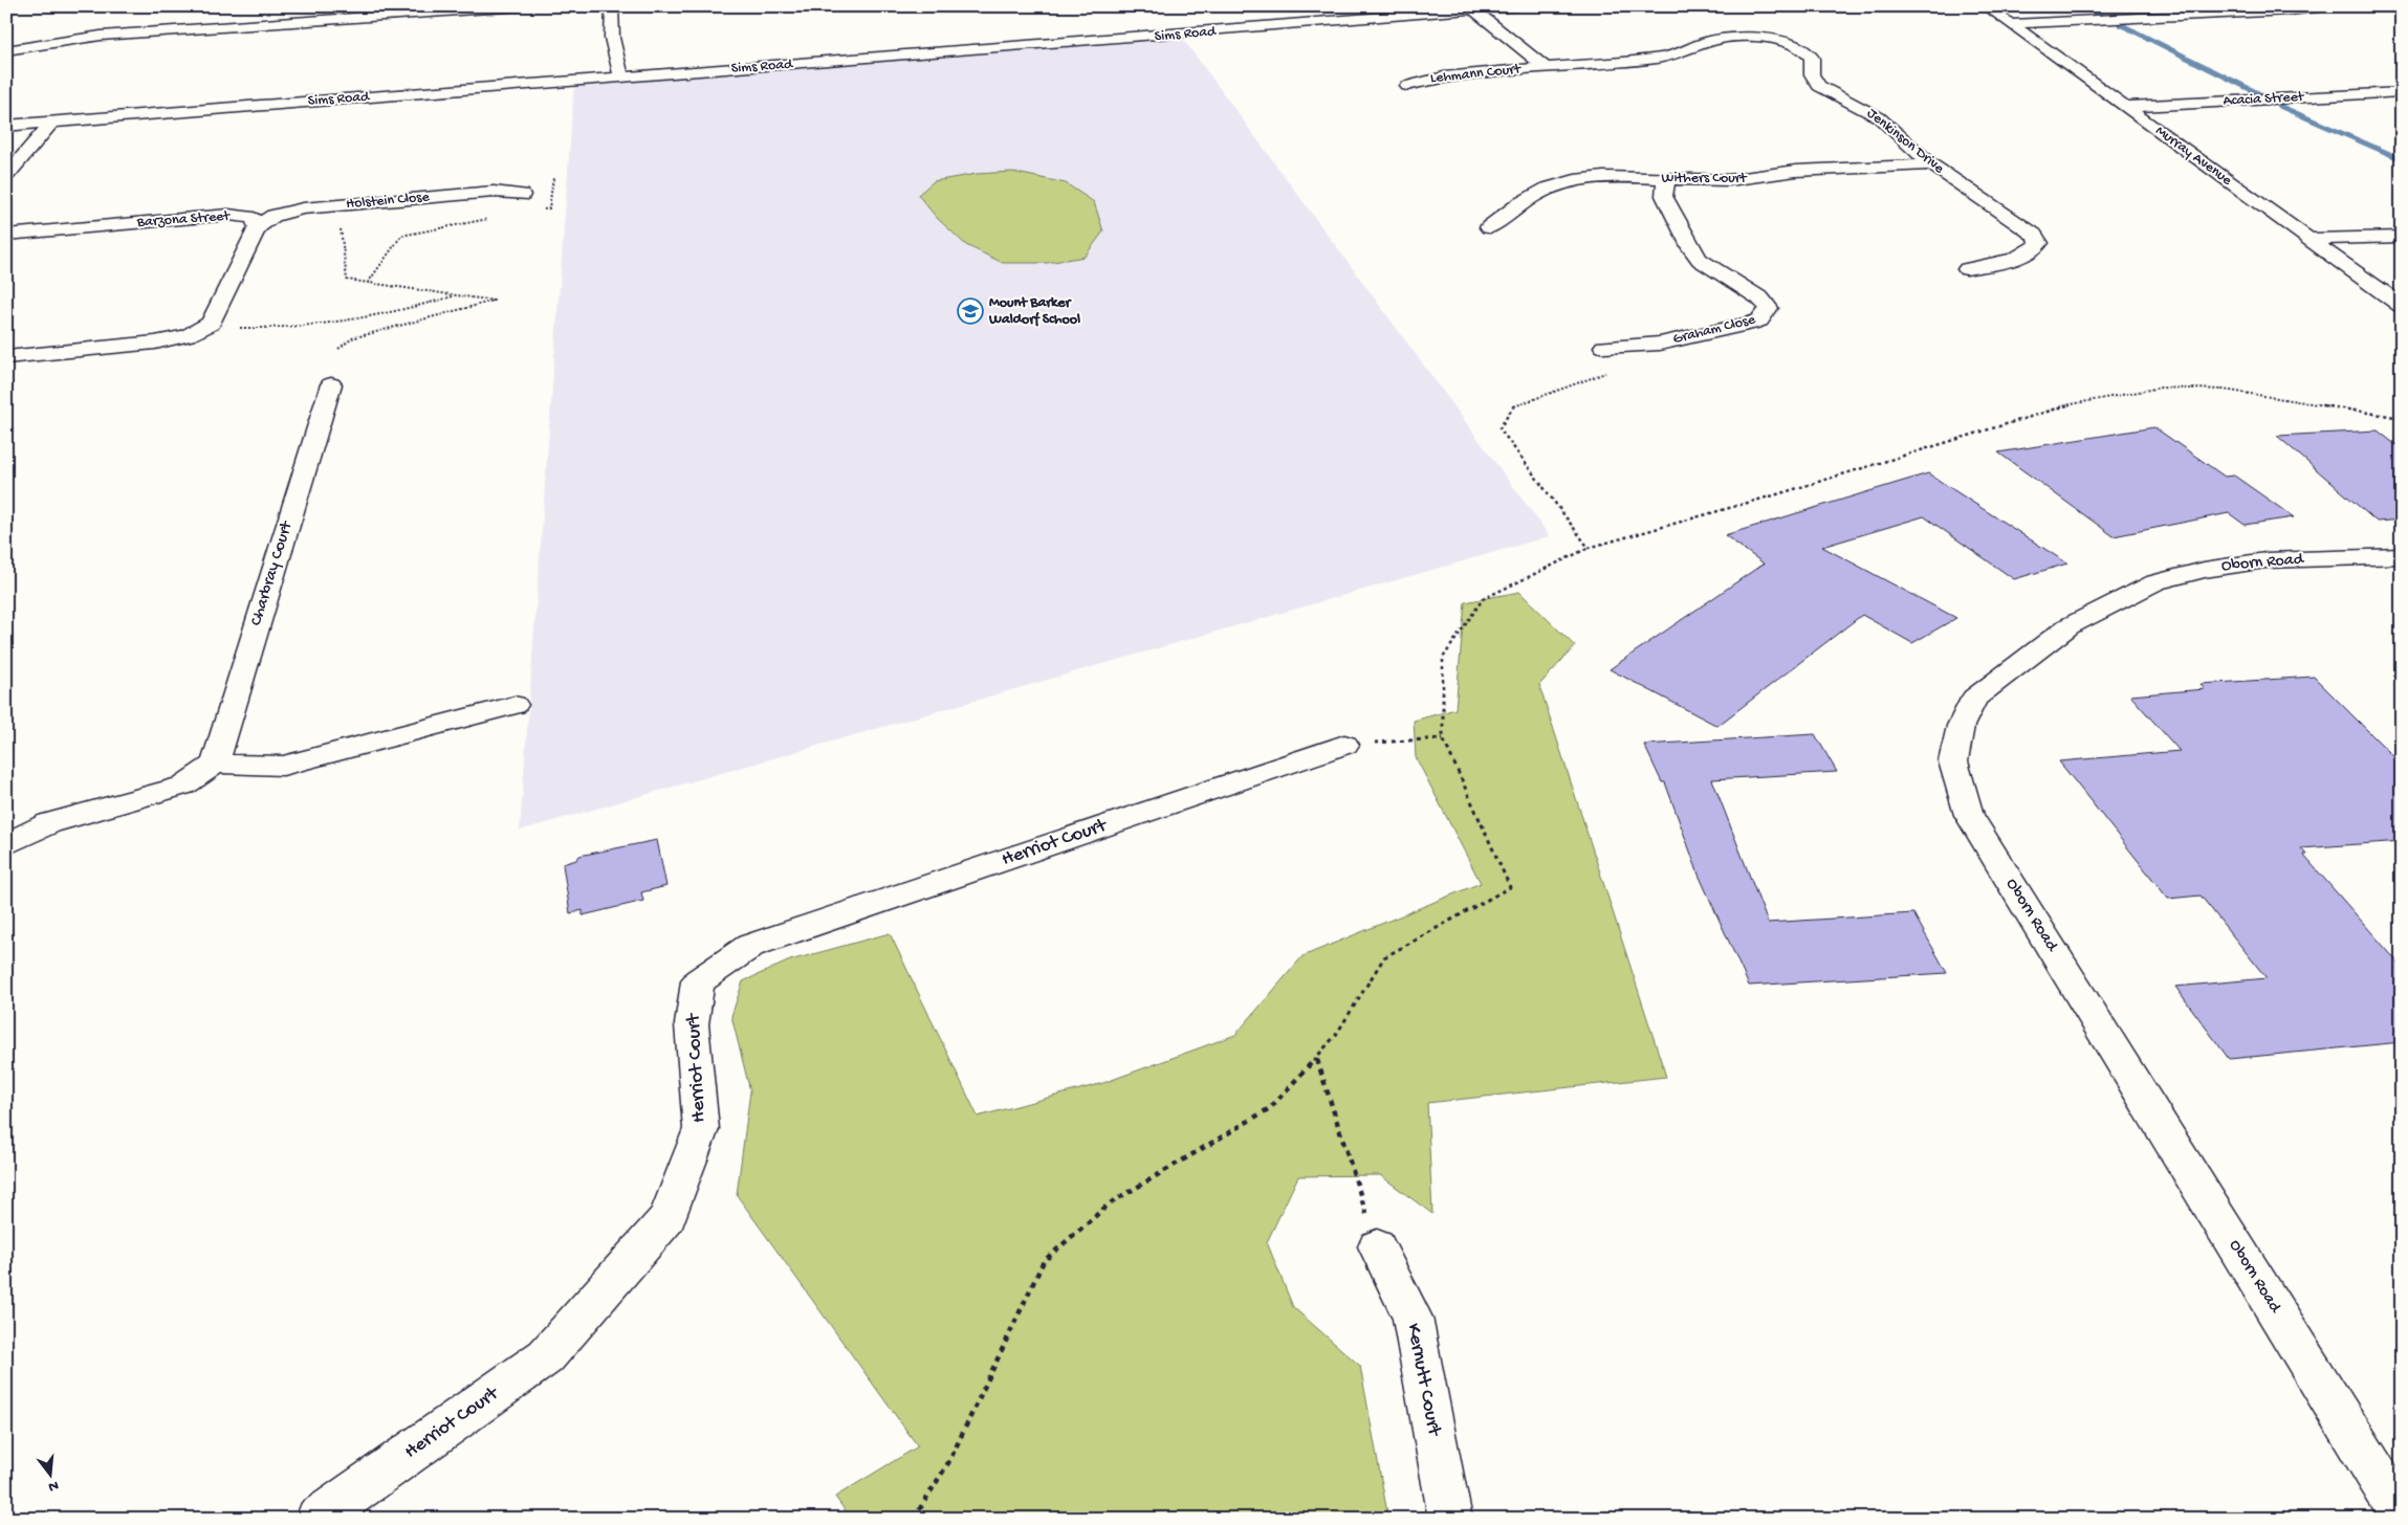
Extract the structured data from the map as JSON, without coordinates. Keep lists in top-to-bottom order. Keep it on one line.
{"streets":{"street":["Sims Road","Lehmann Court","Acacia Street","Jenkinson Drive","Murray Avenue","Withers Court","Holstein Close","Barzona Street","Graham Close","Oborn Road","Charbray Court","Herriot Court","Kernutt Court"]},"crossings":[["Lehmann Court","Jenkinson Drive"],["Acacia Street","Murray Avenue"],["Jenkinson Drive","Withers Court"],["Withers Court","Graham Close"],["Holstein Close","Barzona Street"]],"places":{"school or university":["Mount Barker Waldorf School"]},"north":"bottom"}
